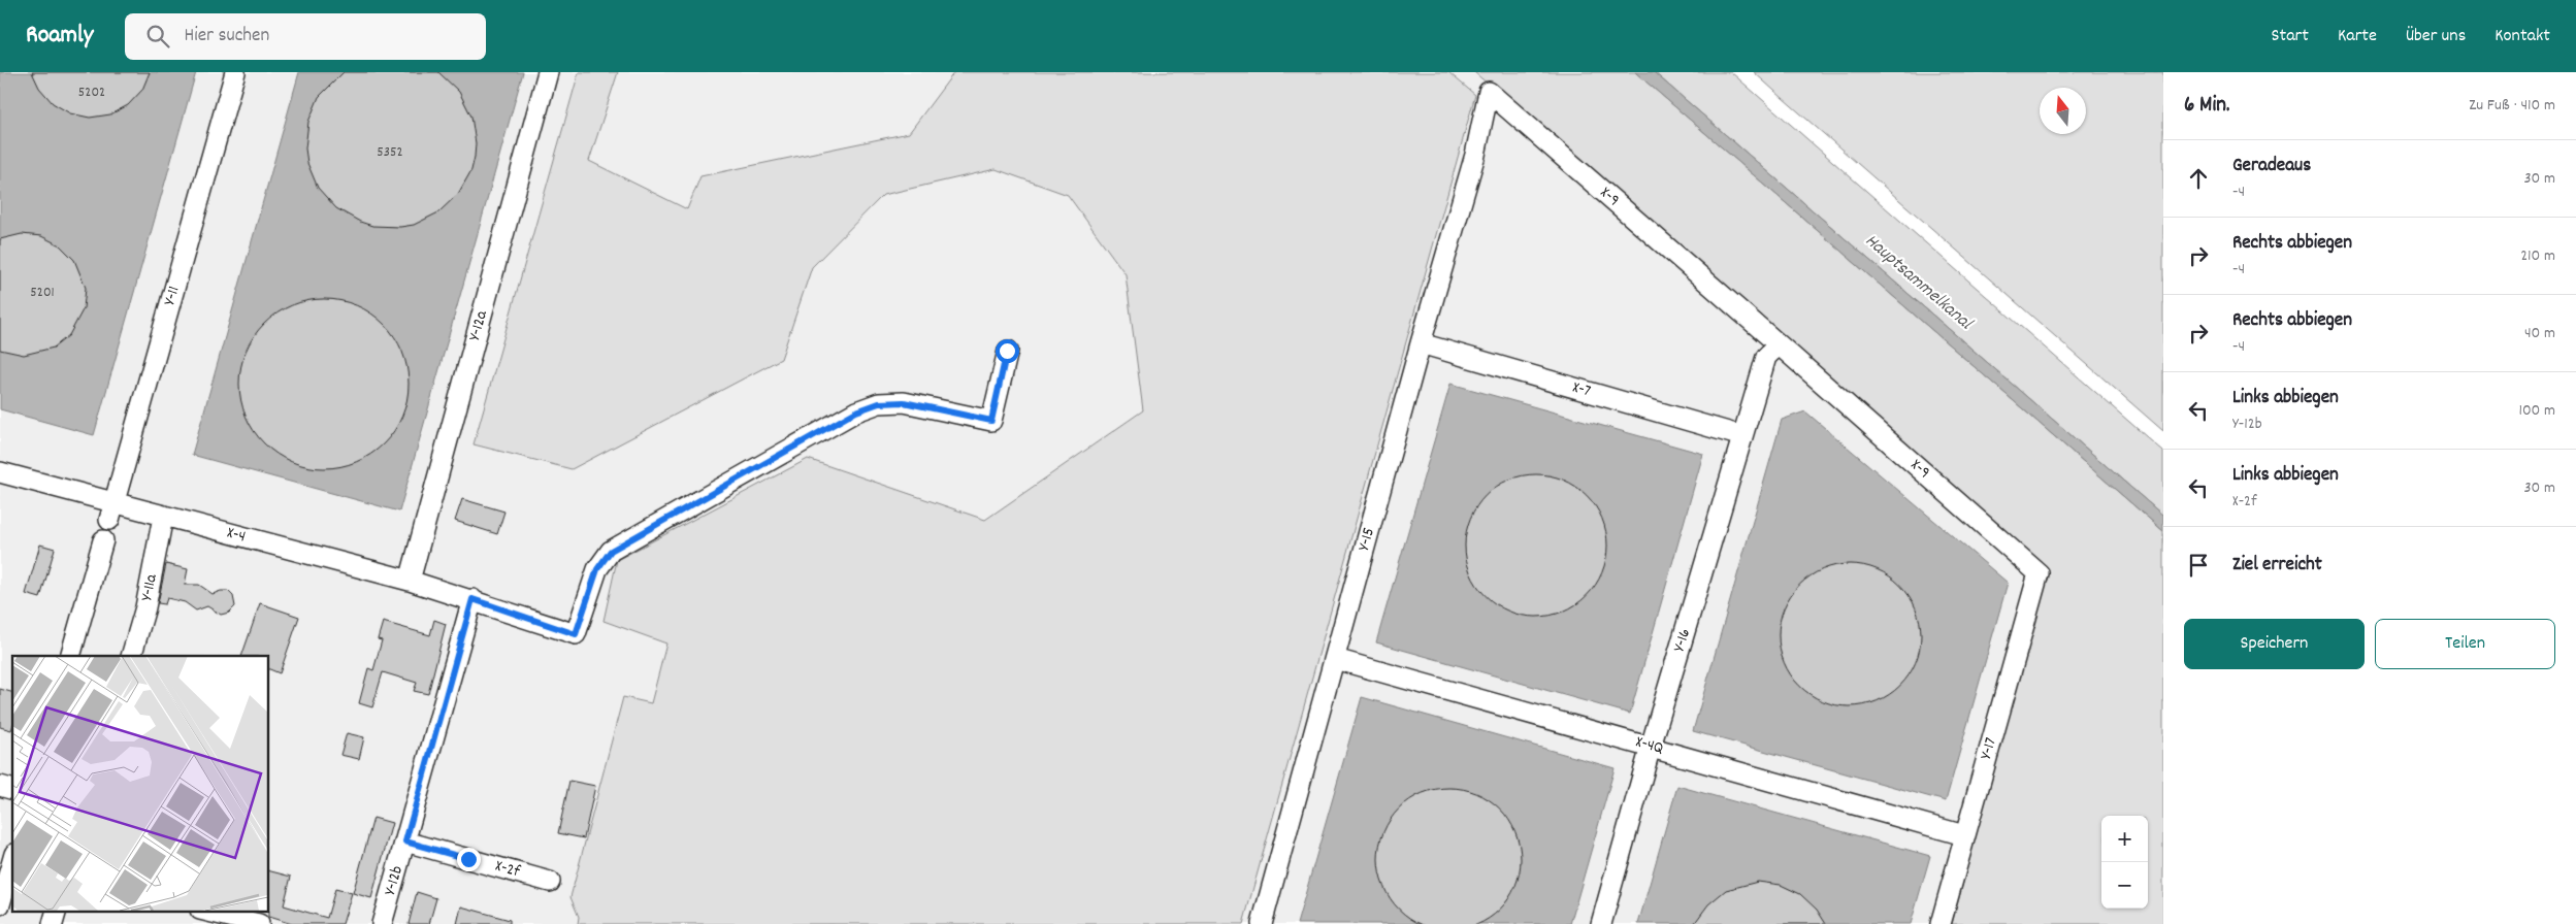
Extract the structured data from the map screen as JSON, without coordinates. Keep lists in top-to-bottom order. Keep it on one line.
{"streets":{"street":["X-9","Y-11","Y-12a","X-7","X-4","Y-15","Y-11a","Y-16","X-4Q","Y-17","X-2f","Y-12b"]},"crossings":[["X-9","Y-15"],["X-9","Y-16"],["X-9","Y-17"],["Y-11","X-4"],["Y-12a","X-4"],["X-7","Y-15"],["X-7","Y-16"],["X-4","Y-11a"],["X-4","Y-12b"],["Y-15","X-4Q"],["Y-16","X-4Q"],["X-4Q","Y-17"],["X-2f","Y-12b"]],"water":["Hauptsammelkanal"],"house_numbers":["5202","5352","5201"],"north":"top","page":{"header":"Roamly","search":"Hier suchen","nav":["Start","Karte","Über uns","Kontakt"],"heading":["6 Min.","Zu Fuß · 410 m"],"list":[["Geradeaus","-4","30 m"],["Rechts abbiegen","-4","210 m"],["Rechts abbiegen","-4","40 m"],["Links abbiegen","Y-12b","100 m"],["Links abbiegen","X-2f","30 m"],"Ziel erreicht"],"buttons":["Speichern","Teilen"],"map_buttons":["+","−"]}}
